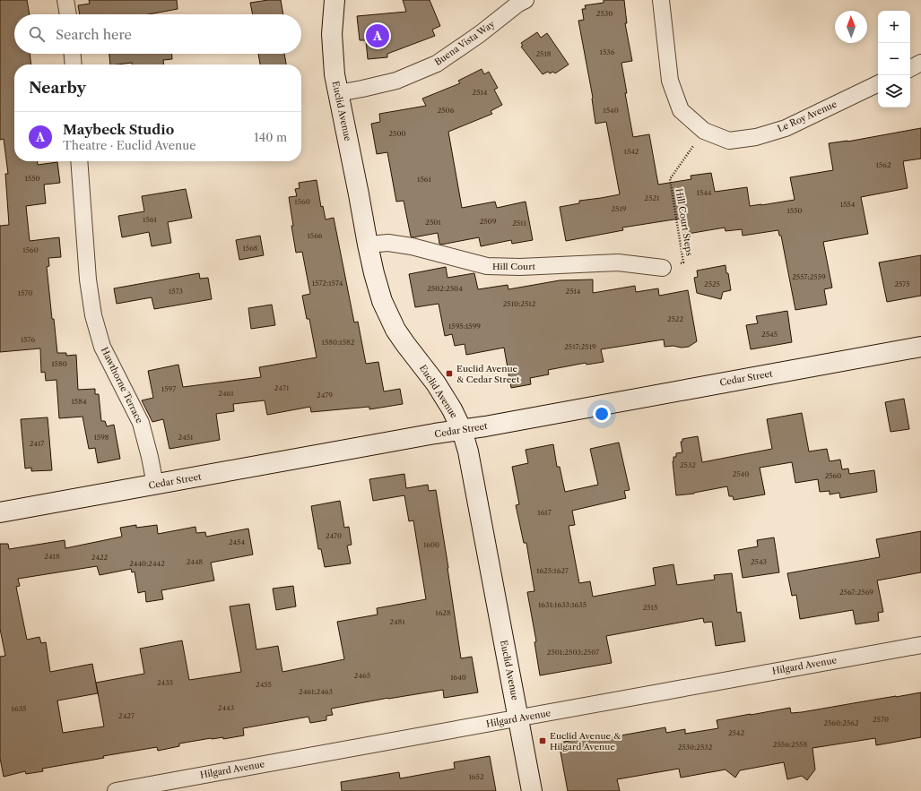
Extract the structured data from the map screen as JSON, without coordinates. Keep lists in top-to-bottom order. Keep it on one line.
{"streets":{"street":["Buena Vista Way","Euclid Avenue","Le Roy Avenue","Hill Court","Cedar Street","Hawthorne Terrace","Hilgard Avenue"],"path":["Hill Court Steps"]},"crossings":[["Buena Vista Way","Euclid Avenue"],["Euclid Avenue","Hill Court"],["Euclid Avenue","Cedar Street"],["Euclid Avenue","Hilgard Avenue"],["Le Roy Avenue","Hill Court Steps"],["Cedar Street","Hawthorne Terrace"]],"places":{"transit":["Euclid Avenue & Cedar Street","Euclid Avenue & Hilgard Avenue"]},"house_numbers":["2530","1536","2518","2514","2506","1540","2500","1542","1562","1550","1561","1544","2521","1560","1554","2519","1550","1561","2509","2501","2511","1566","1568","1560","2557;2559","1572;1574","2525","2575","2502;2504","1573","2514","1570","2510;2512","2522","1595;1599","2545","1576","1580;1582","2517;2519","1580","2471","1597","2461","2479","1584","1598","2451","2417","2532","2540","2560","1617","2470","2454","1600","2418","2422","2448","2543","2440;2442","1625;1627","2567;2569","1631;1633;1635","2515","1628","2481","2501;2503;2507","2465","1640","2435","2455","2461;2463","2443","1635","2427","2570","2560;2562","2542","2556;2558","2530;2532","1652"],"north":"top","page":{"map_buttons":["+","−"],"search":"Search here","pins":"A","heading":"Nearby","list":[{"mark":"A","name":"Maybeck Studio","note":"Theatre · Euclid Avenue","value":"140 m"}]}}
